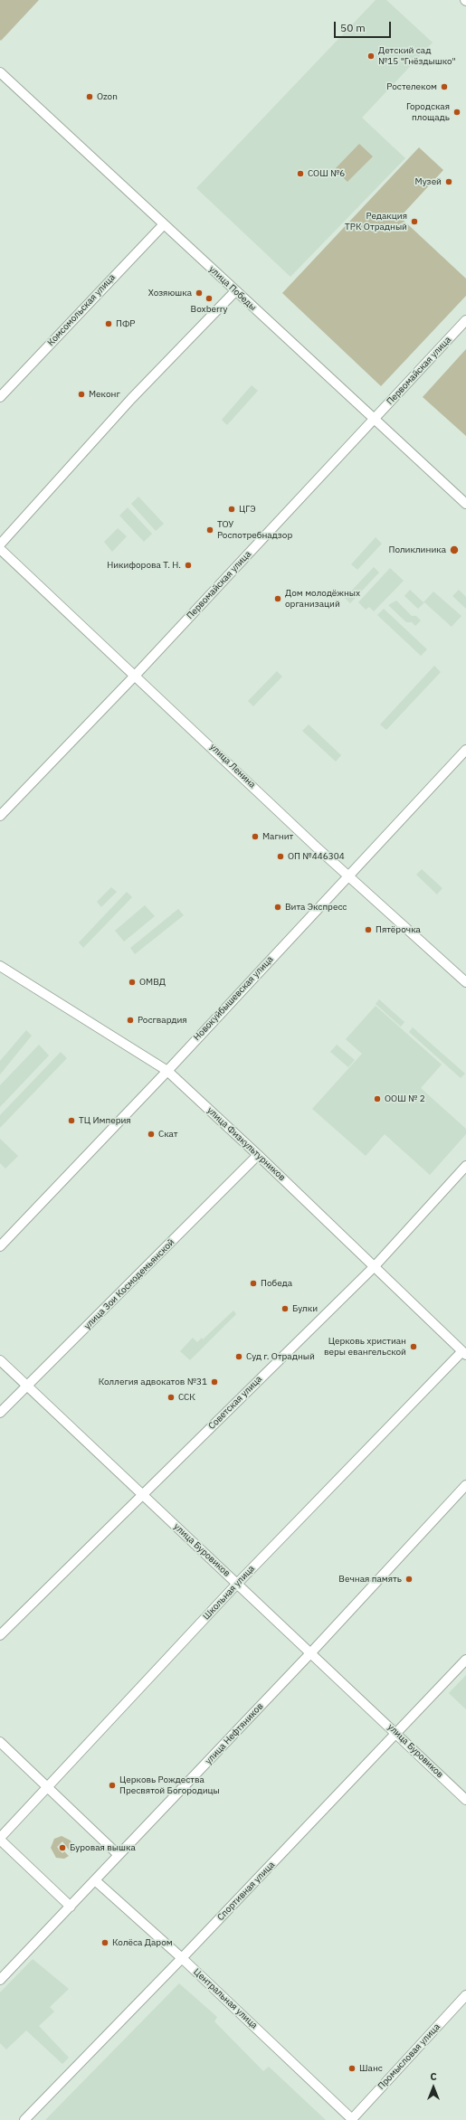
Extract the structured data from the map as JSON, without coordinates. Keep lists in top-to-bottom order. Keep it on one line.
{"streets":{"street":["улица Победы","Комсомольская улица","Первомайская улица","улица Ленина","Новокуйбышевская улица","улица Физкультурников","улица Зои Космодемьянской","Советская улица","улица Буровиков","Школьная улица","улица Нефтяников","Спортивная улица","Центральная улица","Промысловая улица"]},"crossings":[["улица Победы","Комсомольская улица"],["улица Победы","Первомайская улица"],["Первомайская улица","улица Ленина"],["улица Ленина","Новокуйбышевская улица"],["Новокуйбышевская улица","улица Физкультурников"],["улица Физкультурников","улица Зои Космодемьянской"],["улица Физкультурников","Советская улица"],["улица Физкультурников","Школьная улица"],["улица Зои Космодемьянской","улица Буровиков"],["Советская улица","улица Буровиков"],["улица Буровиков","Школьная улица"],["улица Буровиков","улица Нефтяников"],["улица Буровиков","Спортивная улица"],["улица Нефтяников","Центральная улица"],["Спортивная улица","Центральная улица"],["Центральная улица","Промысловая улица"]],"places":["Детский сад №15 \"Гнёздышко\"","Ростелеком","Ozon","Городская площадь","СОШ №6","Музей","Редакция ТРК Отрадный","Хозяюшка","Boxberry","ПФР","Меконг","ЦГЭ","ТОУ Роспотребнадзор","Поликлиника","Никифорова Т. Н.","Дом молодёжных организаций","Магнит","ОП №446304","Вита Экспресс","Пятёрочка","ОМВД","Росгвардия","ООШ № 2","ТЦ Империя","Скат","Победа","Булки","Церковь христиан веры евангельской","Суд г. Отрадный","Коллегия адвокатов №31","ССК","Вечная память","Церковь Рождества Пресвятой Богородицы","Буровая вышка","Колёса Даром","Шанс"],"scale_bar":"50 m","north":"top"}
